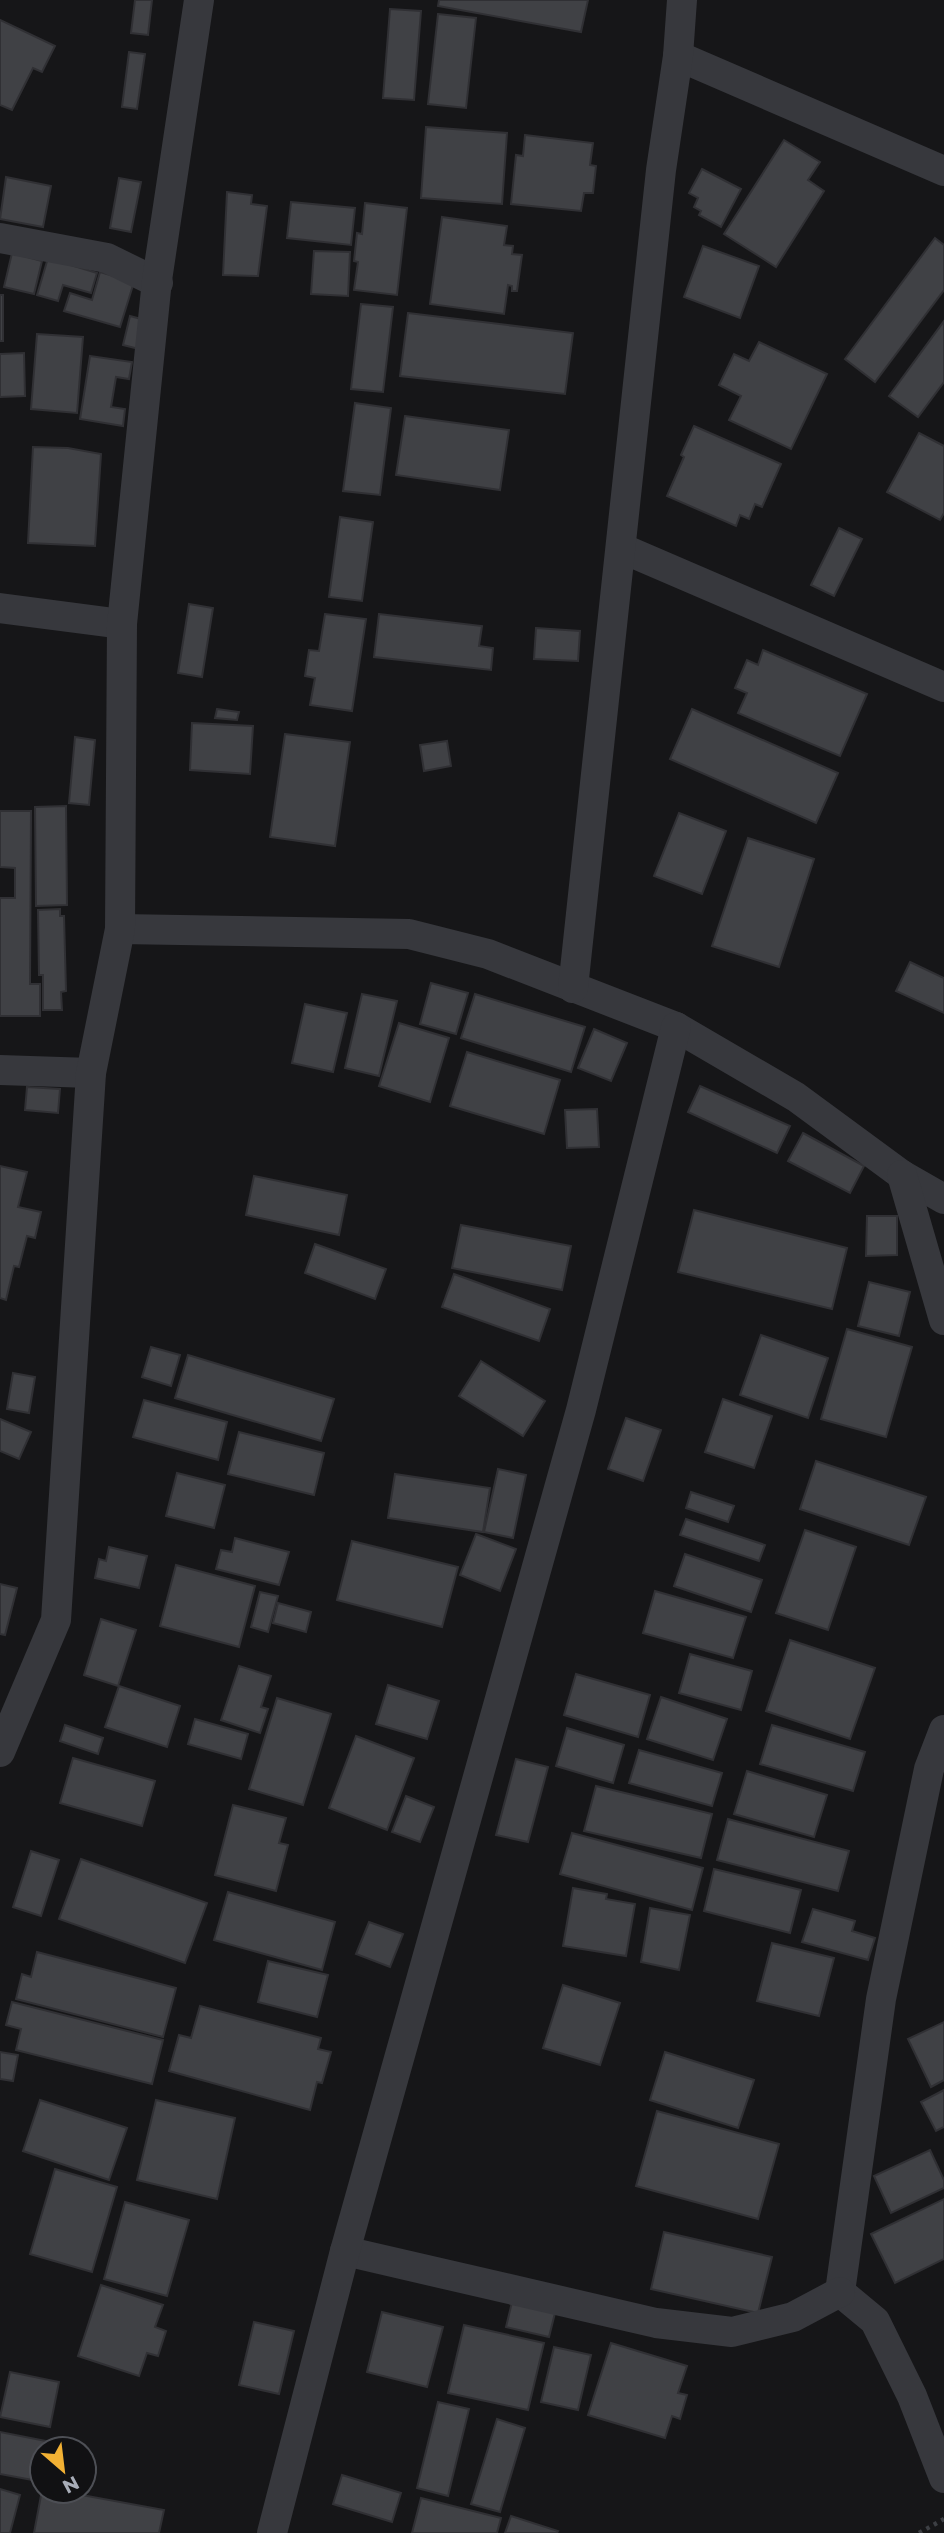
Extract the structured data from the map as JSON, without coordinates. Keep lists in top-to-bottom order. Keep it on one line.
{"north":"bottom right"}
